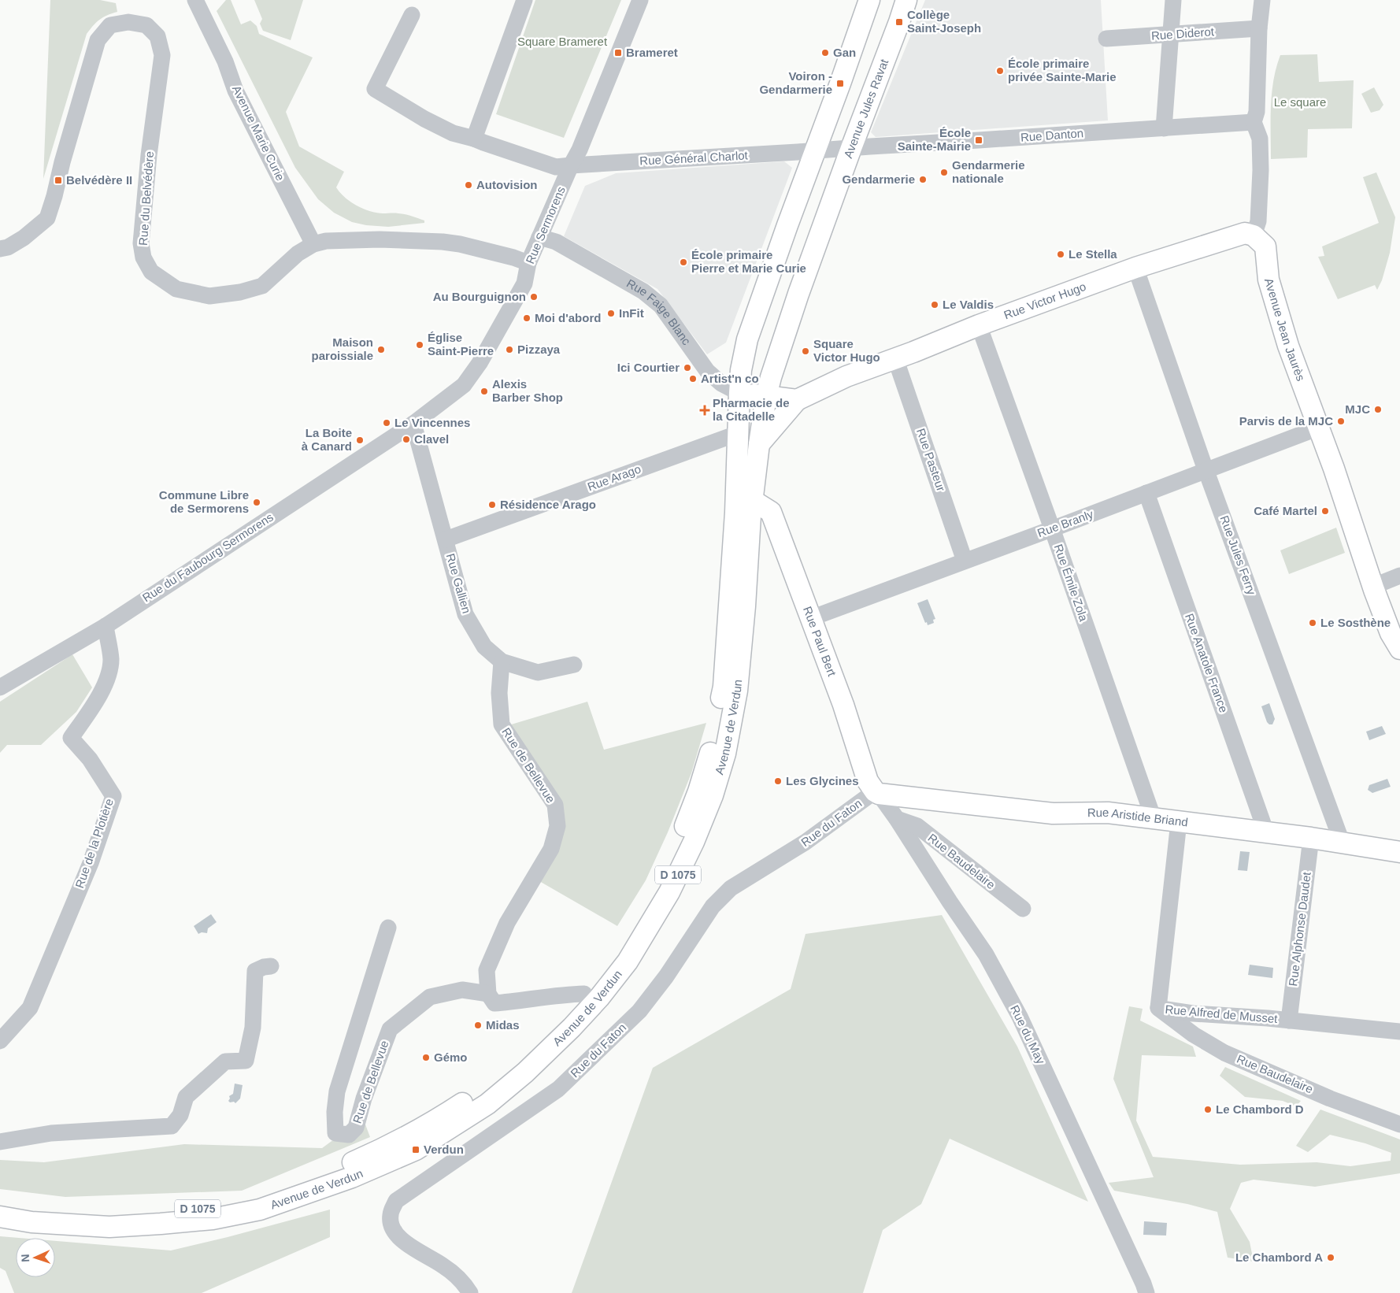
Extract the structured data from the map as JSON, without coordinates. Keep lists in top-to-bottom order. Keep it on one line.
{"streets":{"main road":["Avenue Jules Ravat","Rue Victor Hugo","Rue Faige Blanc","Avenue Jean Jaurès","Rue Paul Bert","Avenue de Verdun","Rue Aristide Briand","D 1075"],"street":["Rue Diderot","Avenue Marie Curie","Rue Danton","Rue Général Charlot","Rue du Belvédère","Rue Sermorens","Rue Pasteur","Rue Arago","Rue Branly","Rue Jules Ferry","Rue du Faubourg Sermorens","Rue Émile Zola","Rue Gallien","Rue Anatole France","Rue de Bellevue","Rue du Faton","Rue de la Plotière","Rue Baudelaire","Rue Alphonse Daudet","Rue Alfred de Musset","Rue du May"]},"crossings":[["Avenue Jules Ravat","Rue Danton"],["Avenue Jules Ravat","Rue Faige Blanc"],["Avenue Jules Ravat","Avenue de Verdun"],["Avenue Marie Curie","Rue du Belvédère"],["Rue Danton","Rue Général Charlot"],["Rue Général Charlot","Rue Sermorens"],["Rue du Belvédère","Rue Sermorens"],["Rue Sermorens","Rue Faige Blanc"],["Rue Sermorens","Rue du Faubourg Sermorens"],["Rue Sermorens","Rue Gallien"],["Rue Victor Hugo","Avenue Jean Jaurès"],["Rue Victor Hugo","Rue Pasteur"],["Rue Victor Hugo","Rue Jules Ferry"],["Rue Victor Hugo","Rue Émile Zola"],["Rue Victor Hugo","Avenue de Verdun"],["Rue Faige Blanc","Avenue de Verdun"],["Avenue Jean Jaurès","Rue Branly"],["Rue Pasteur","Rue Branly"],["Rue Arago","Rue Gallien"],["Rue Arago","Avenue de Verdun"],["Rue Branly","Rue Jules Ferry"],["Rue Branly","Rue Émile Zola"],["Rue Branly","Rue Paul Bert"],["Rue Branly","Rue Anatole France"],["Rue Jules Ferry","Rue Aristide Briand"],["Rue du Faubourg Sermorens","Rue Gallien"],["Rue du Faubourg Sermorens","Rue de la Plotière"],["Rue Émile Zola","Rue Aristide Briand"],["Rue Gallien","Rue de Bellevue"],["Rue Paul Bert","Avenue de Verdun"],["Rue Paul Bert","Rue Aristide Briand"],["Rue Paul Bert","Rue du Faton"],["Rue Paul Bert","Rue du May"],["Rue Anatole France","Rue Aristide Briand"],["Avenue de Verdun","Rue de Bellevue"],["Rue Aristide Briand","Rue du Faton"],["Rue Aristide Briand","Rue Alphonse Daudet"],["Rue Aristide Briand","Rue Alfred de Musset"],["Rue Aristide Briand","Rue du May"],["Rue du Faton","Rue du May"],["Rue Baudelaire","Rue Alfred de Musset"],["Rue Baudelaire","Rue du May"],["Rue Alphonse Daudet","Rue Alfred de Musset"]],"parks":["Square Brameret","Le square"],"places":{"transit":["Collège Saint-Joseph","Brameret","Voiron - Gendarmerie","École Sainte-Mairie","Belvédère II","Verdun"],"other":["Gan","École primaire privée Sainte-Marie","Gendarmerie nationale","Gendarmerie","Autovision","Le Stella","École primaire Pierre et Marie Curie","Au Bourguignon","Le Valdis","InFit","Moi d'abord","Église Saint-Pierre","Maison paroissiale","Pizzaya","Square Victor Hugo","Ici Courtier","Artist'n co","Alexis Barber Shop","MJC","Parvis de la MJC","Le Vincennes","Clavel","La Boite à Canard","Commune Libre de Sermorens","Résidence Arago","Café Martel","Le Sosthène","Les Glycines","Midas","Gémo","Le Chambord D","Le Chambord A"],"health":["Pharmacie de la Citadelle"]},"north":"left"}
